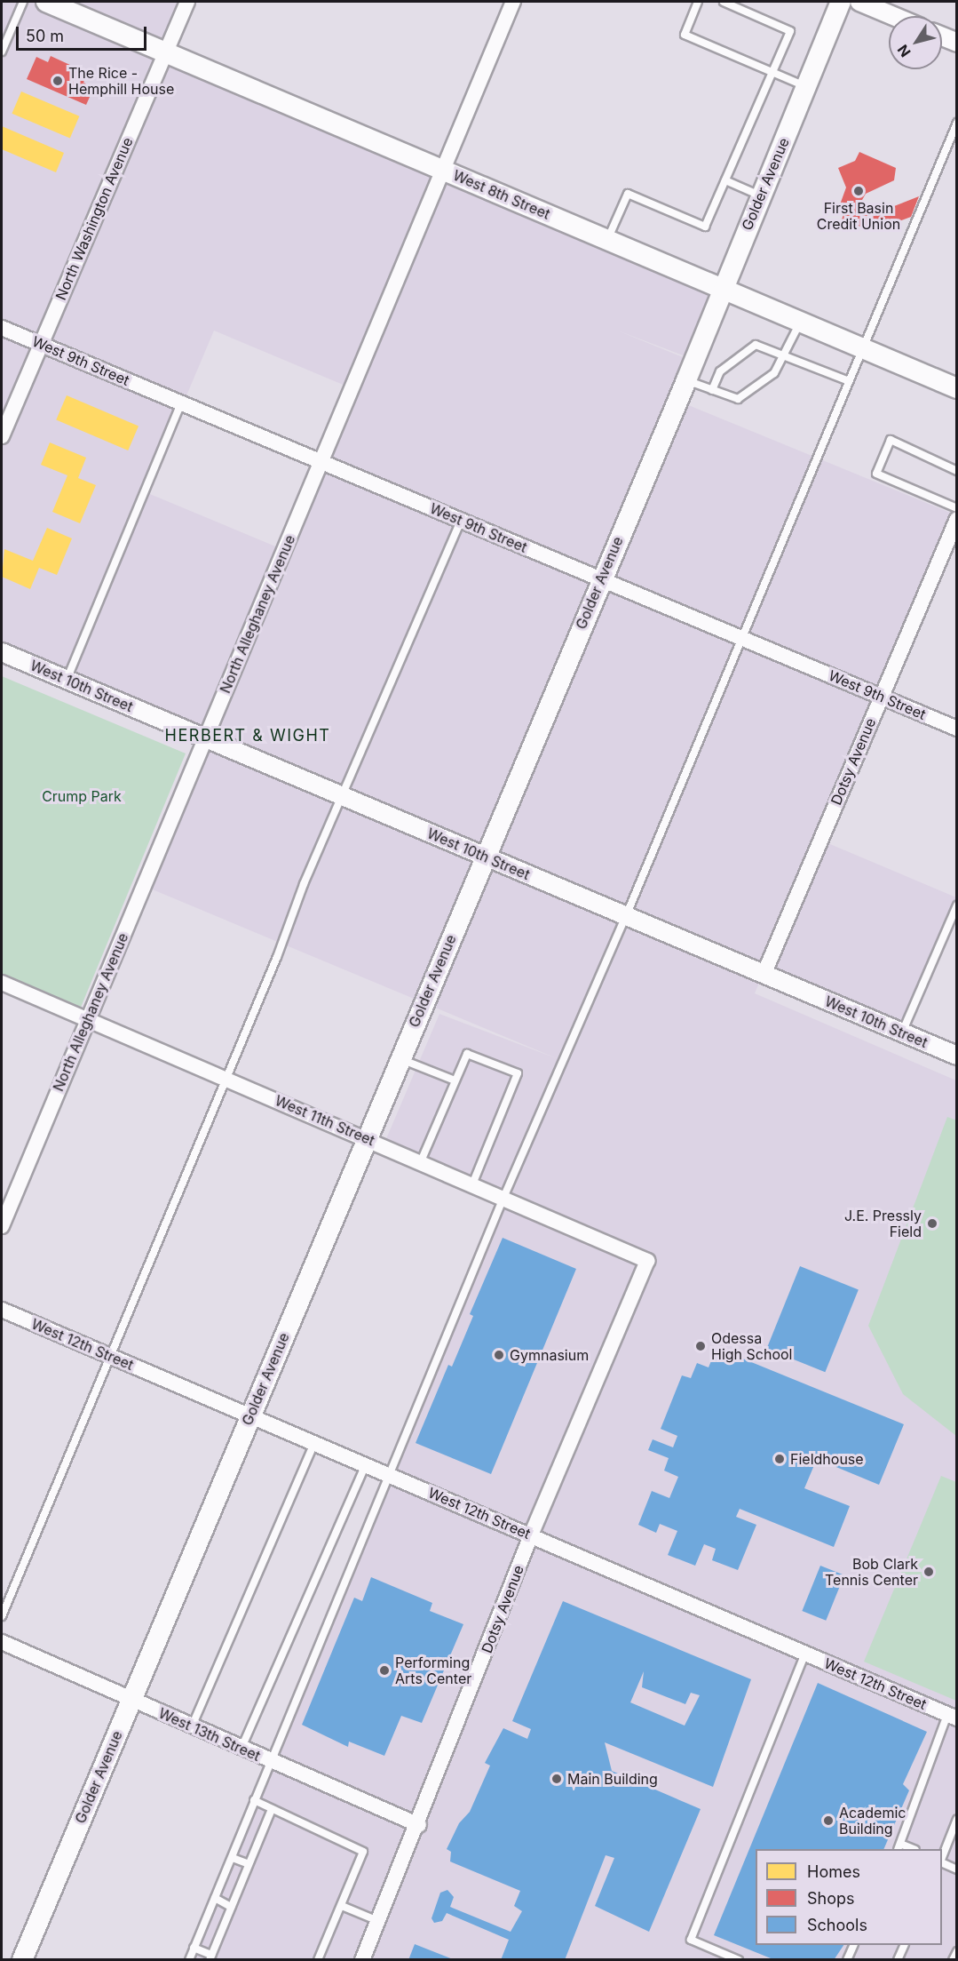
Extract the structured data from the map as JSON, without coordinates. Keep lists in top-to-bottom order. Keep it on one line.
{"streets":{"main road":["Golder Avenue","West 8th Street"],"street":["North Washington Avenue","West 9th Street","North Alleghaney Avenue","West 10th Street","Dotsy Avenue","West 11th Street","West 12th Street","West 13th Street"]},"crossings":[["Golder Avenue","West 8th Street"],["Golder Avenue","West 9th Street"],["Golder Avenue","West 10th Street"],["Golder Avenue","West 11th Street"],["Golder Avenue","West 12th Street"],["Golder Avenue","West 13th Street"],["West 8th Street","North Washington Avenue"],["West 8th Street","North Alleghaney Avenue"],["North Washington Avenue","West 9th Street"],["West 9th Street","North Alleghaney Avenue"],["West 9th Street","Dotsy Avenue"],["North Alleghaney Avenue","West 10th Street"],["North Alleghaney Avenue","West 11th Street"],["West 10th Street","Dotsy Avenue"],["Dotsy Avenue","West 11th Street"],["Dotsy Avenue","West 12th Street"],["Dotsy Avenue","West 13th Street"]],"districts":["HERBERT & WIGHT"],"parks":["Crump Park"],"places":["The Rice - Hemphill House","First Basin Credit Union","J.E. Pressly Field","Odessa High School","Gymnasium","Fieldhouse","Bob Clark Tennis Center","Performing Arts Center","Main Building","Academic Building"],"legend":["Homes","Shops","Schools"],"scale_bar":"50 m","north":"bottom left"}
